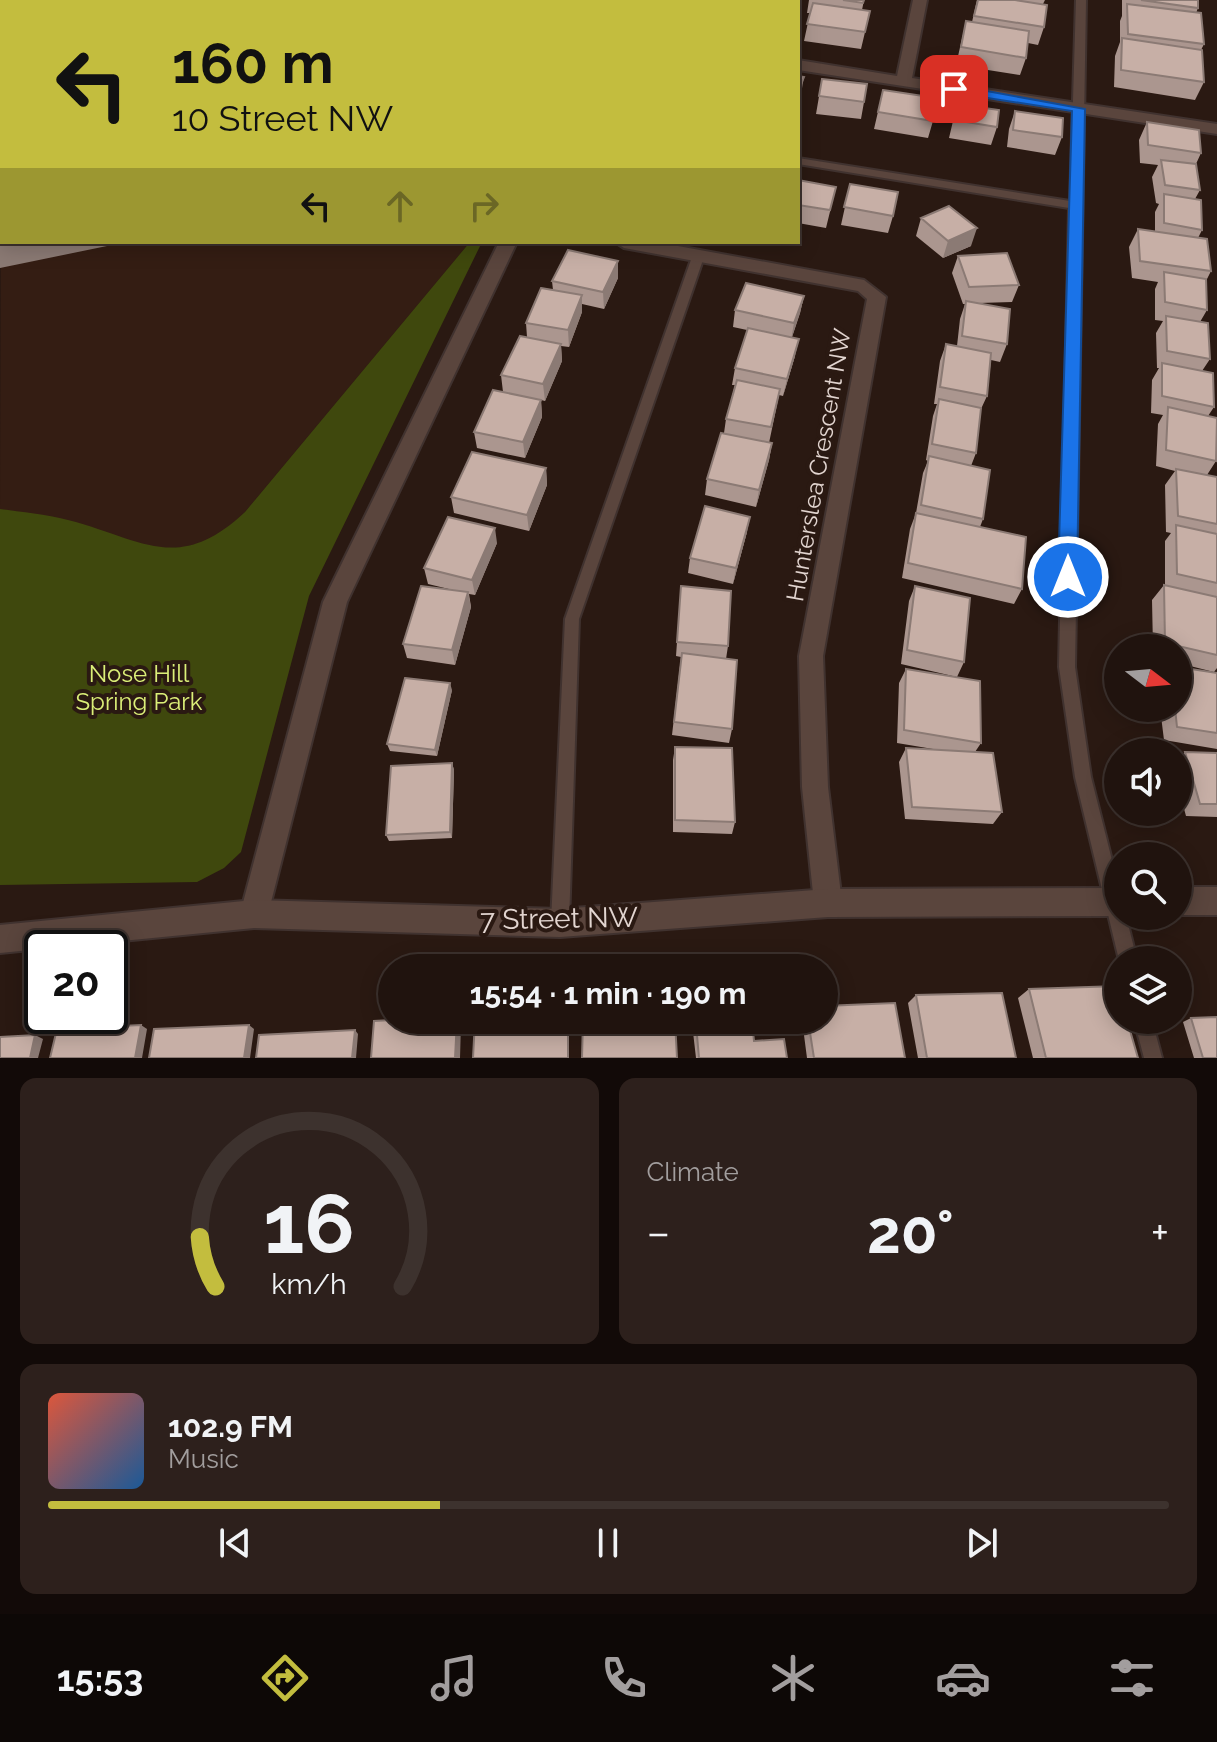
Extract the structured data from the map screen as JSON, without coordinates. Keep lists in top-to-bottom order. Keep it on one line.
{"streets":{"street":["Hunterslea Crescent NW","7 Street NW"]},"crossings":[["Hunterslea Crescent NW","7 Street NW"]],"parks":["Nose Hill Spring Park"],"north":"right","page":{"turn":["160 m","10 Street NW"],"limit":"20","trip":"15:54 · 1 min · 190 m","tile":"Climate","heat":["−","20°","+"],"song":["102.9 FM","Music"],"tabs":"15:53","gauge":["16","km/h"]}}
